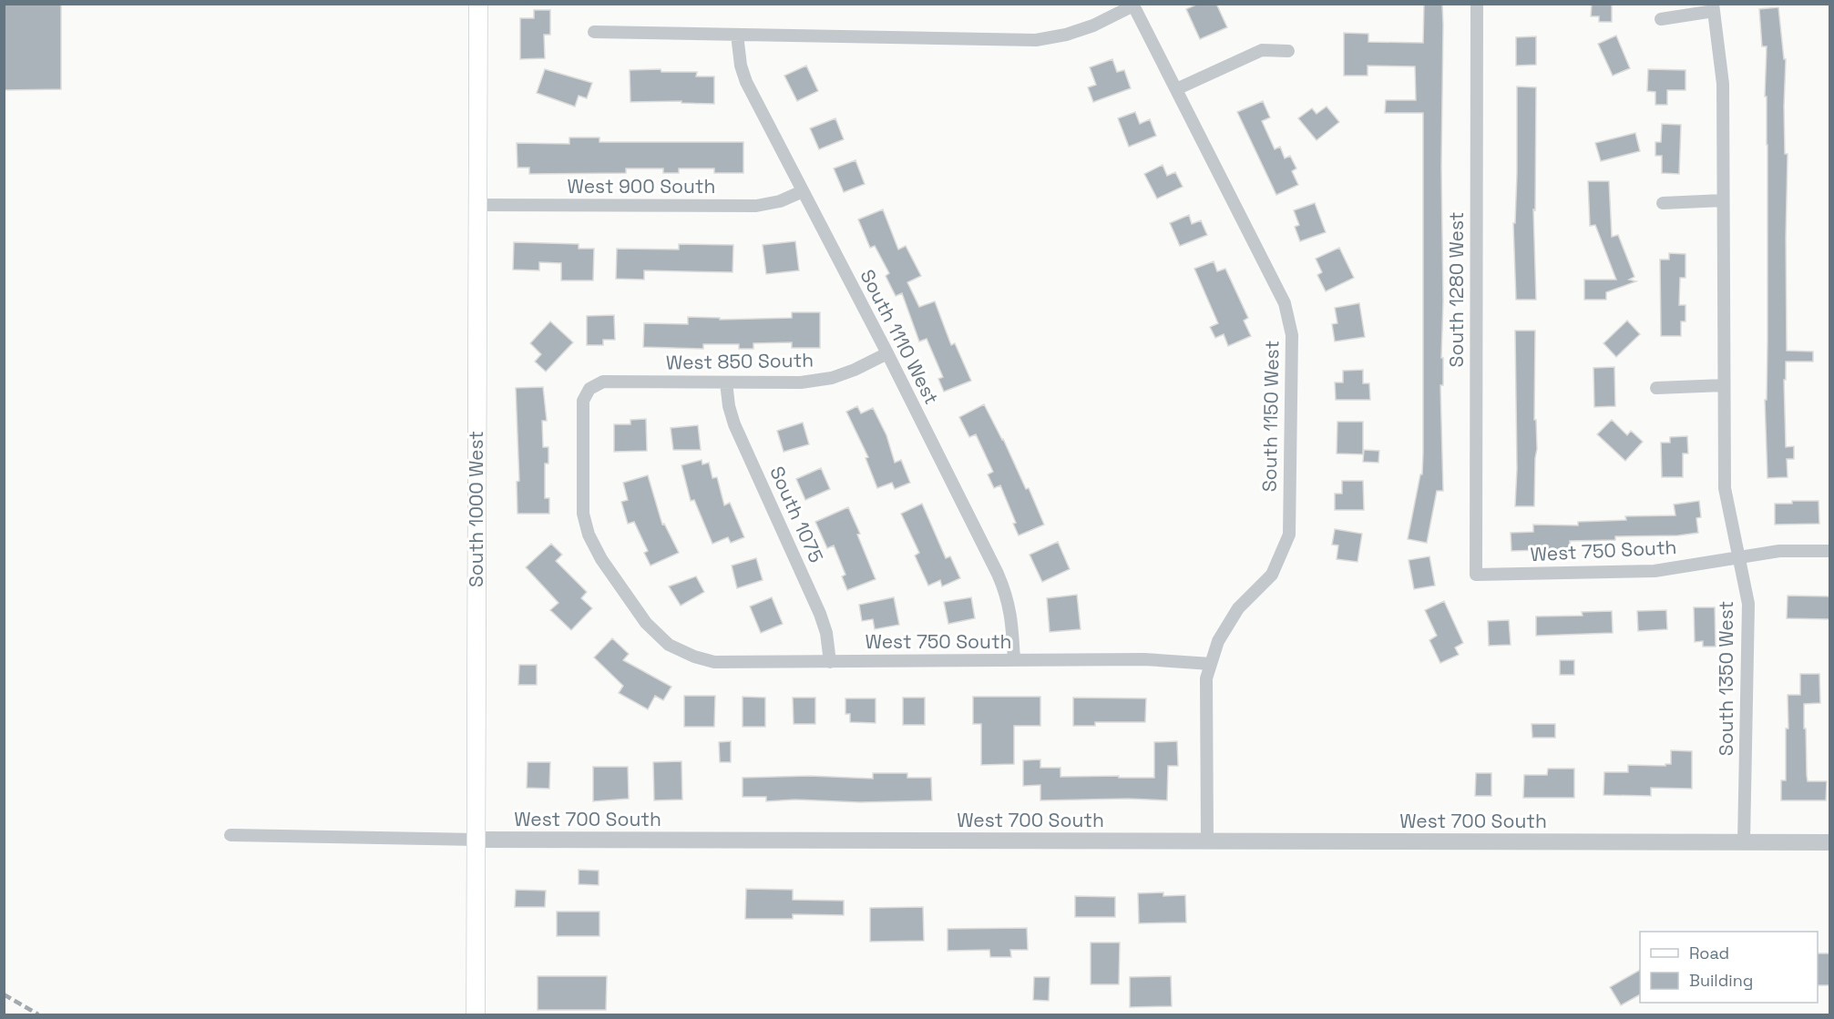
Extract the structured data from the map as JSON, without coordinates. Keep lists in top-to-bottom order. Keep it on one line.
{"streets":{"main road":["South 1000 West"],"street":["West 900 South","South 1280 West","South 1110 West","West 850 South","South 1150 West","South 1075","West 750 South","South 1350 West","West 700 South"]},"crossings":[["West 900 South","South 1110 West"],["West 900 South","South 1000 West"],["South 1280 West","West 750 South"],["South 1110 West","West 850 South"],["South 1110 West","West 750 South"],["West 850 South","South 1075"],["West 850 South","West 750 South"],["South 1150 West","West 750 South"],["South 1150 West","West 700 South"],["South 1000 West","West 700 South"],["South 1075","West 750 South"],["West 750 South","South 1350 West"],["South 1350 West","West 700 South"]],"legend":["Road","Building"]}
